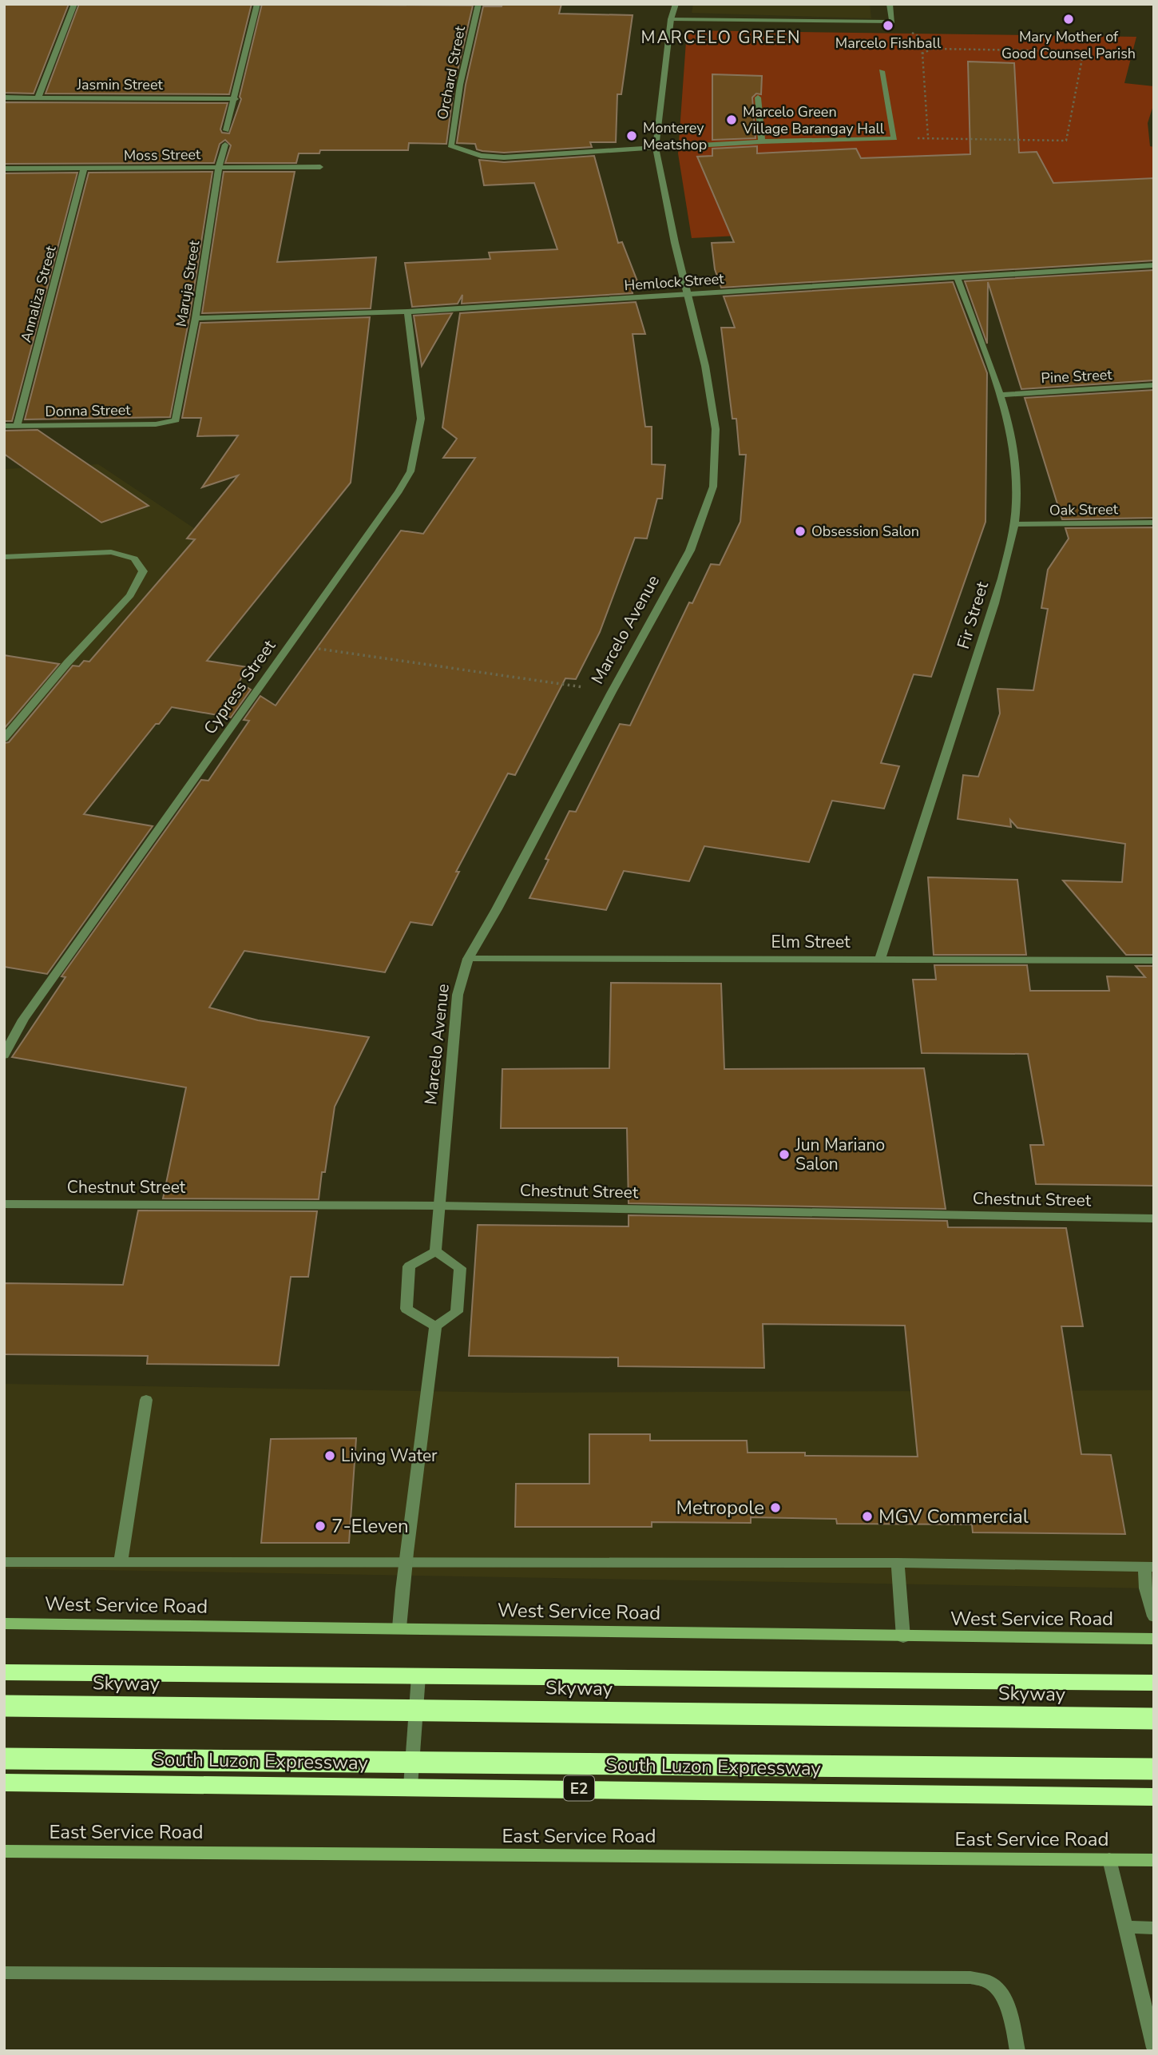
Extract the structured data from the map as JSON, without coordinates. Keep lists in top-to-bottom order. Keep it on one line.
{"streets":{"highway":["Skyway","South Luzon Expressway","E2"],"main road":["West Service Road","East Service Road"],"street":["Orchard Street","Jasmin Street","Moss Street","Hemlock Street","Maruja Street","Annaliza Street","Pine Street","Donna Street","Oak Street","Fir Street","Marcelo Avenue","Cypress Street","Elm Street","Chestnut Street"]},"crossings":[["Orchard Street","Marcelo Avenue"],["Moss Street","Maruja Street"],["Moss Street","Annaliza Street"],["Hemlock Street","Maruja Street"],["Hemlock Street","Fir Street"],["Hemlock Street","Marcelo Avenue"],["Hemlock Street","Cypress Street"],["Maruja Street","Donna Street"],["Annaliza Street","Donna Street"],["Pine Street","Fir Street"],["Oak Street","Fir Street"],["Fir Street","Elm Street"],["Marcelo Avenue","Elm Street"],["Marcelo Avenue","Chestnut Street"]],"districts":["MARCELO GREEN"],"places":["Mary Mother of Good Counsel Parish","Marcelo Fishball","Marcelo Green Village Barangay Hall","Monterey Meatshop","Obsession Salon","Jun Mariano Salon","Living Water","Metropole","MGV Commercial","7-Eleven"]}
